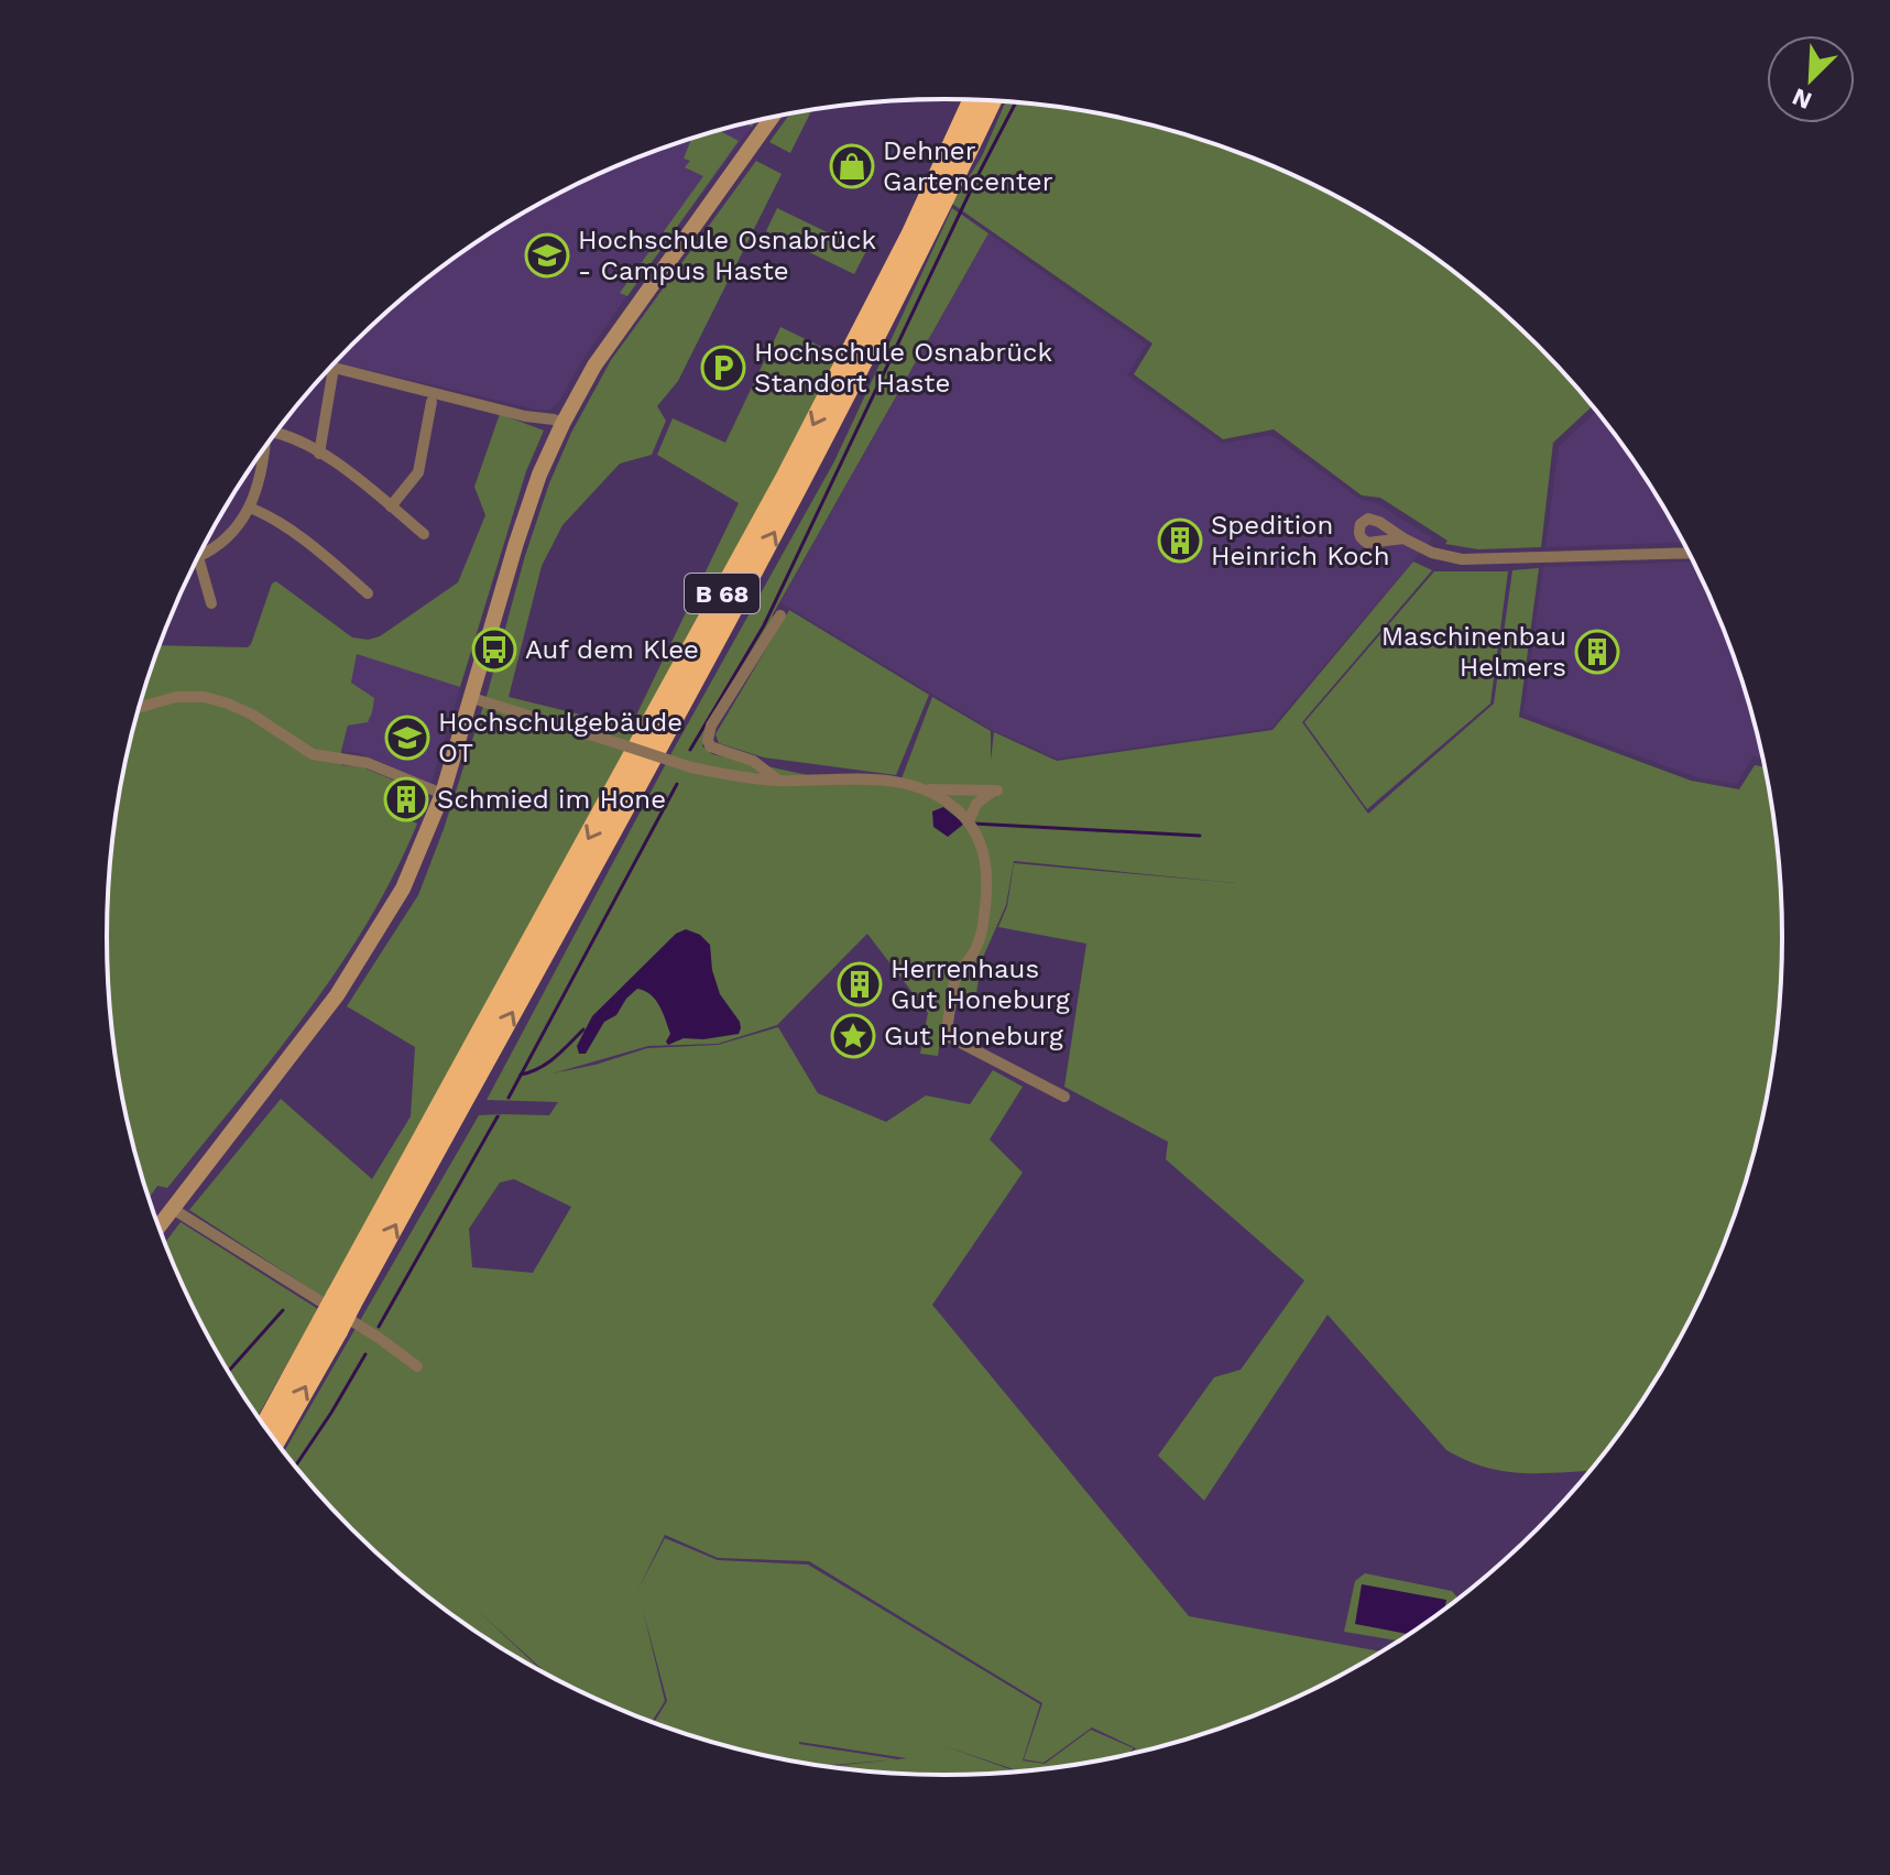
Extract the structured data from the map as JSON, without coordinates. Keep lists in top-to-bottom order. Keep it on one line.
{"streets":{"highway":["B 68"]},"places":{"shop":["Dehner Gartencenter"],"school or university":["Hochschule Osnabrück - Campus Haste","Hochschulgebäude OT"],"parking":["Hochschule Osnabrück Standort Haste"],"building":["Spedition Heinrich Koch","Maschinenbau Helmers","Schmied im Hone","Herrenhaus Gut Honeburg"],"bus stop":["Auf dem Klee"],"place":["Gut Honeburg"]},"north":"bottom left"}
